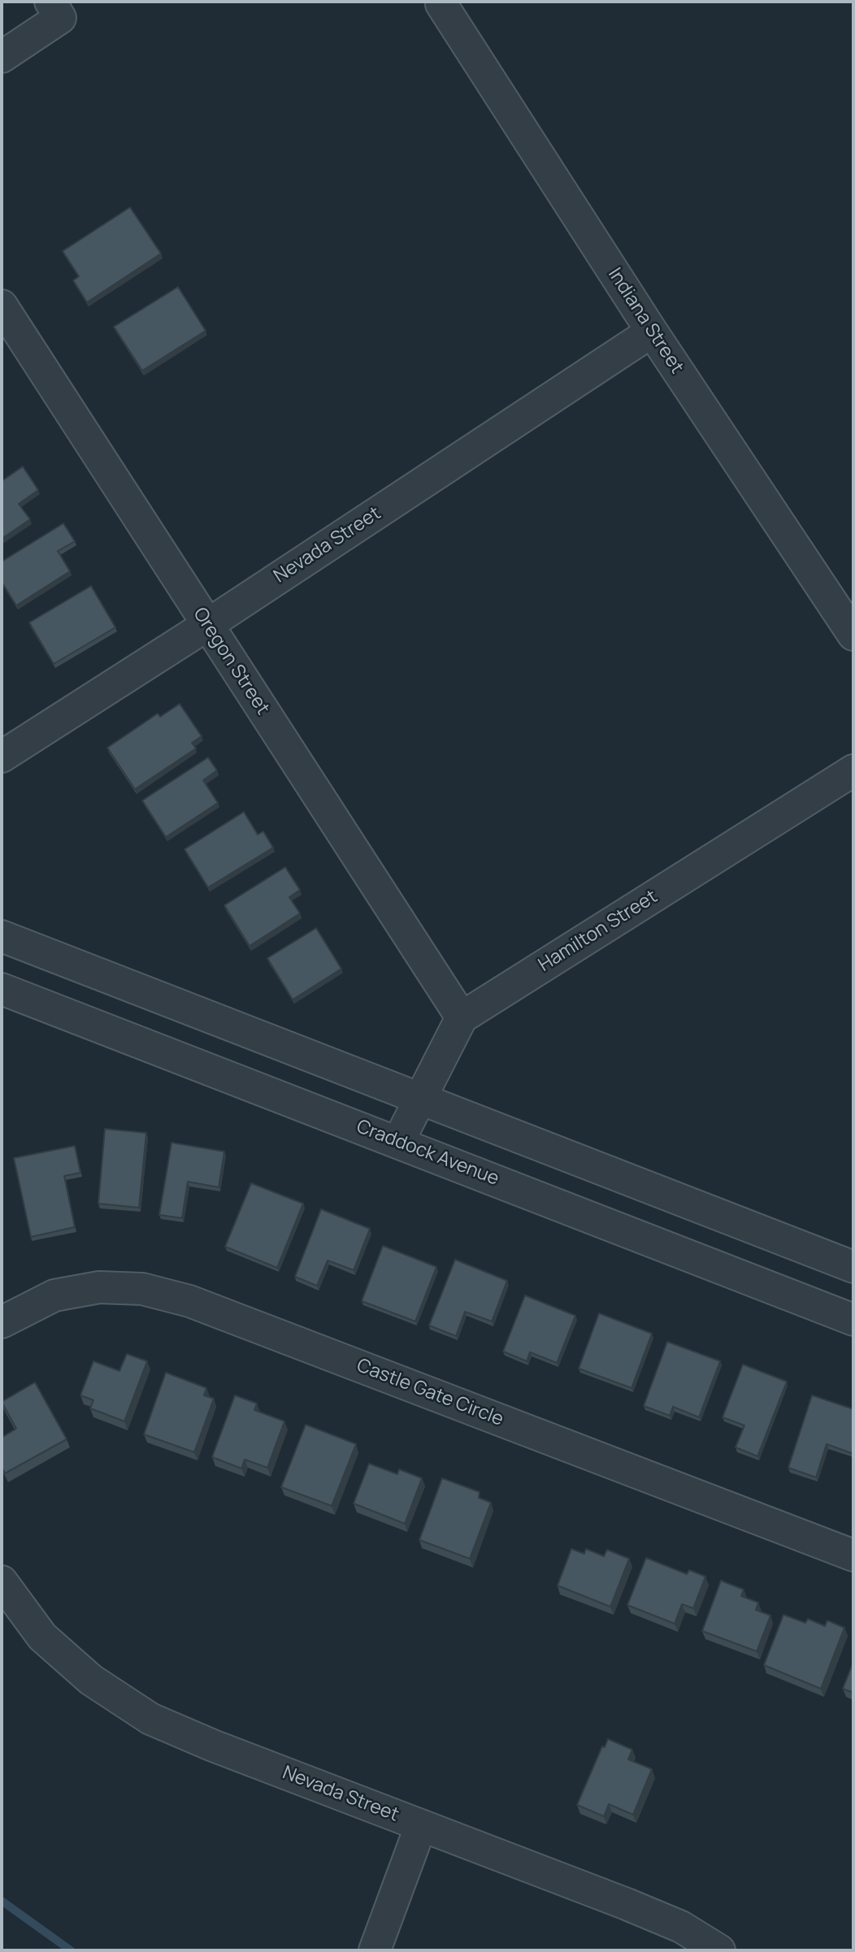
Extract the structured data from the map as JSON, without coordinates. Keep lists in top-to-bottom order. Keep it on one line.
{"streets":{"street":["Indiana Street","Nevada Street","Oregon Street","Hamilton Street","Craddock Avenue","Castle Gate Circle"]},"crossings":[["Indiana Street","Nevada Street"],["Nevada Street","Oregon Street"],["Oregon Street","Hamilton Street"]]}
